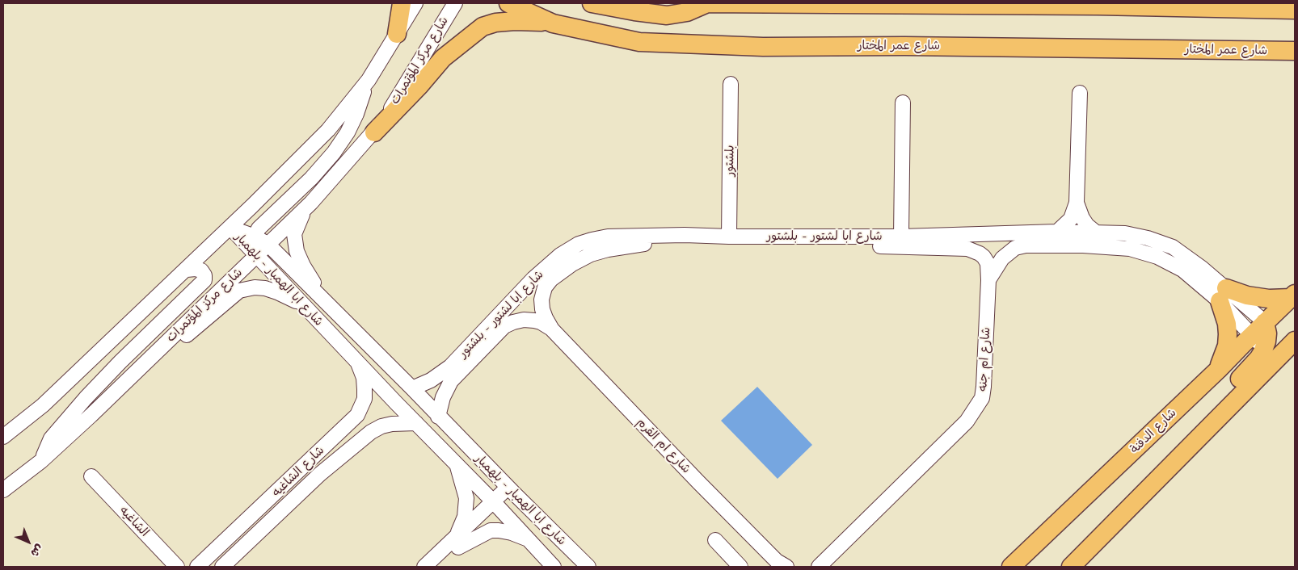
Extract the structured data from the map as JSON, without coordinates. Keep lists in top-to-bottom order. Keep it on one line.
{"streets":{"main road":["شارع عمر المختار","شارع الدفنة"],"street":["شارع مركز المؤتمرات","بلشتور","شارع ابا لشتور - بلشتور","شارع ابا الهمبار - بلهمبار","شارع ام جنه","شارع ام القرم","شارع الشاغيه","الشاغيه"]},"crossings":[["شارع مركز المؤتمرات","شارع ابا الهمبار - بلهمبار"],["بلشتور","شارع ابا لشتور - بلشتور"],["شارع ابا لشتور - بلشتور","شارع ابا الهمبار - بلهمبار"],["شارع ابا لشتور - بلشتور","شارع ام جنه"],["شارع ابا لشتور - بلشتور","شارع الدفنة"],["شارع ابا لشتور - بلشتور","شارع ام القرم"],["شارع ابا الهمبار - بلهمبار","شارع ام القرم"],["شارع ابا الهمبار - بلهمبار","شارع الشاغيه"]],"north":"bottom right"}
